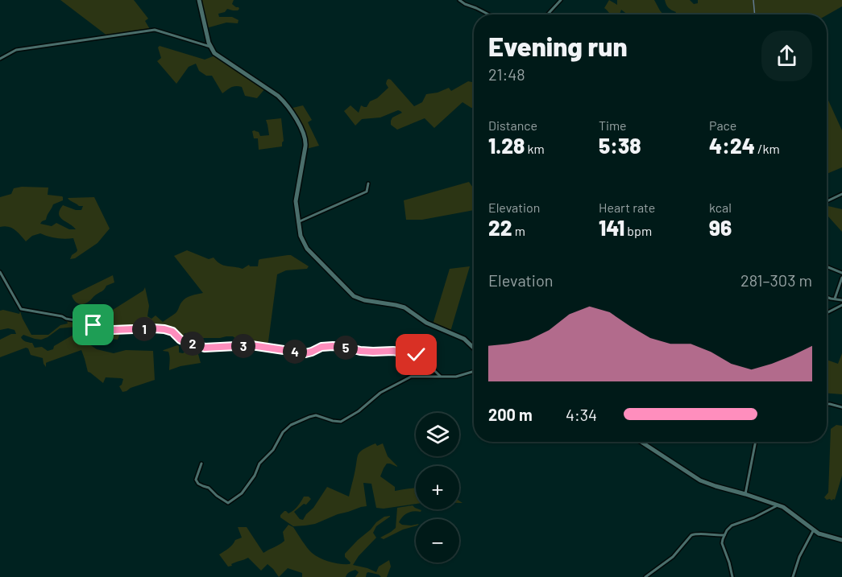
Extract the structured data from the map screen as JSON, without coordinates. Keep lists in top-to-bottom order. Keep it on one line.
{"page":{"heading":["Evening run","21:48"],"stats":[["Distance","1.28 km"],["Time","5:38"],["Pace","4:24 /km"],["Elevation","22 m"],["Heart rate","141 bpm"],["kcal","96"]],"chart":["Elevation","281–303 m"],"pins":["1","2","3","5","4"],"list":[{"name":"200 m","note":"4:34"}],"map_buttons":["+","−"]}}
